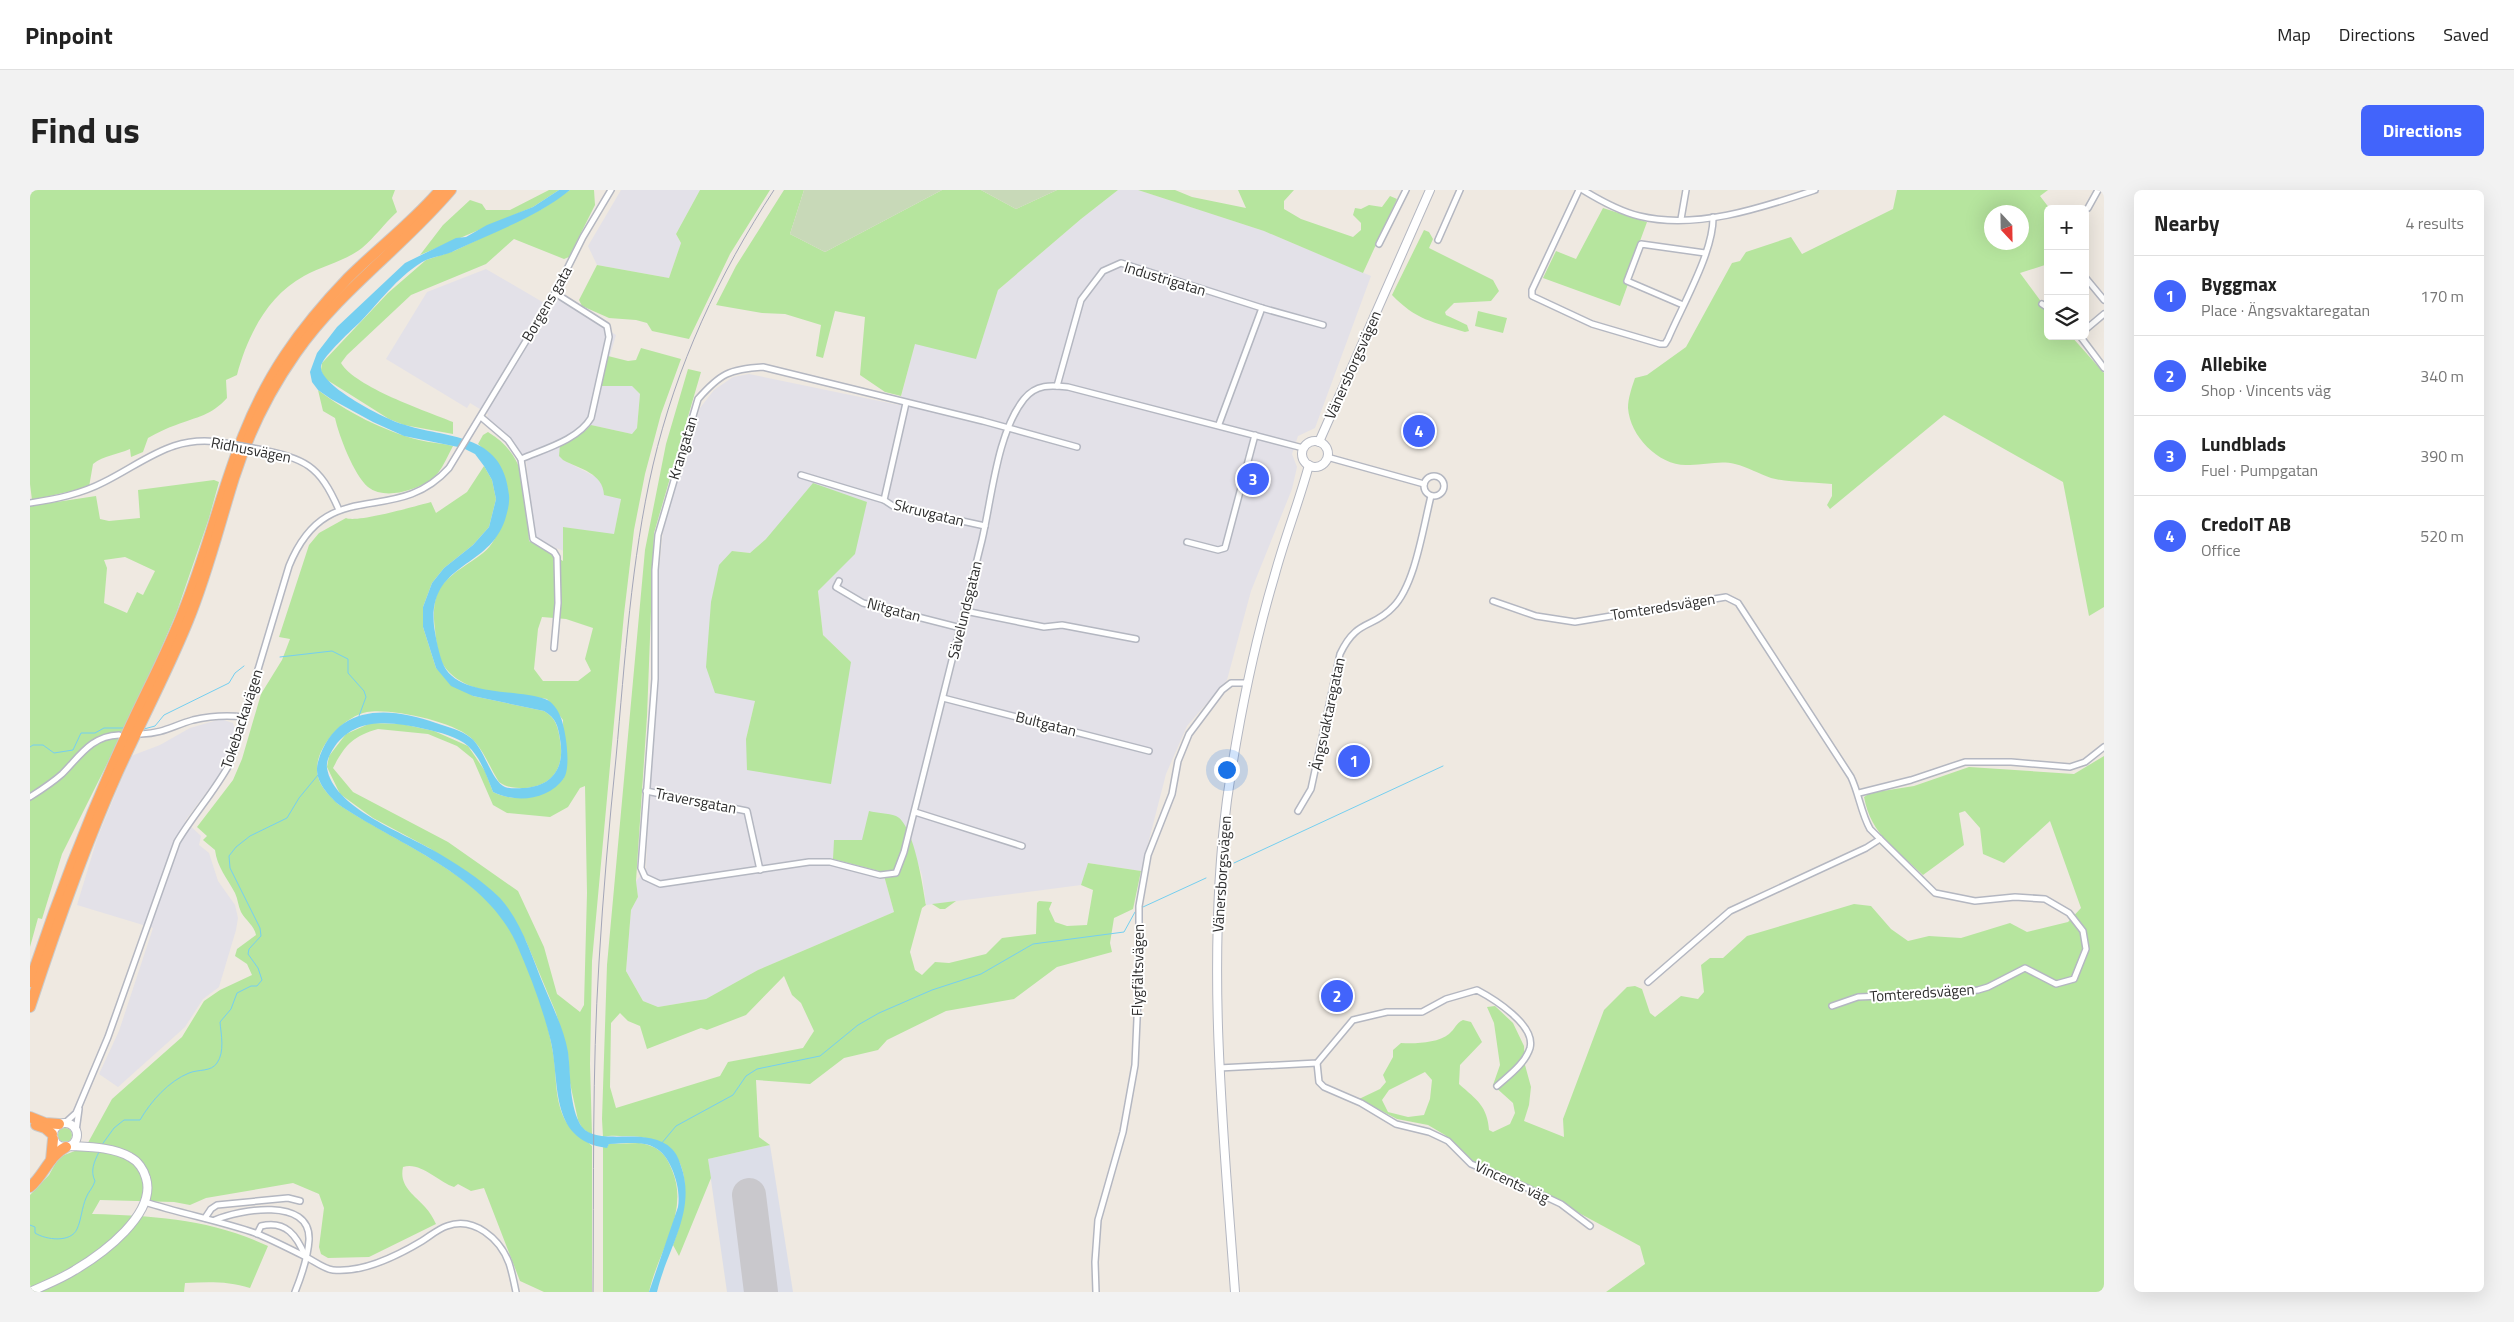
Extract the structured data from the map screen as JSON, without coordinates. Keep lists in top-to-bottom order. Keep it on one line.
{"streets":{"main road":["Vänersborgsvägen"],"street":["Industrigatan","Borgens gata","Krangatan","Ridhusvägen","Skruvgatan","Tomteredsvägen","Nitgatan","Sävelundsgatan","Ängsvaktaregatan","Tokebackavägen","Bultgatan","Traversgatan","Flygfältsvägen","Vincents väg"]},"crossings":[["Industrigatan","Sävelundsgatan"],["Borgens gata","Tokebackavägen"],["Vänersborgsvägen","Sävelundsgatan"],["Vänersborgsvägen","Flygfältsvägen"],["Krangatan","Skruvgatan"],["Krangatan","Sävelundsgatan"],["Krangatan","Traversgatan"],["Ridhusvägen","Tokebackavägen"],["Skruvgatan","Sävelundsgatan"],["Nitgatan","Sävelundsgatan"],["Sävelundsgatan","Bultgatan"],["Sävelundsgatan","Traversgatan"]],"north":"bottom","page":{"header":"Pinpoint","nav":["Map","Directions","Saved"],"title":"Find us","buttons":"Directions","heading":["Nearby","4 results"],"map_buttons":["+","−"],"list":[{"mark":"1","name":"Byggmax","note":"Place · Ängsvaktaregatan","value":"170 m"},{"mark":"2","name":"Allebike","note":"Shop · Vincents väg","value":"340 m"},{"mark":"3","name":"Lundblads","note":"Fuel · Pumpgatan","value":"390 m"},{"mark":"4","name":"CredoIT AB","note":"Office","value":"520 m"}],"pins":["4","3","1","2"]}}
